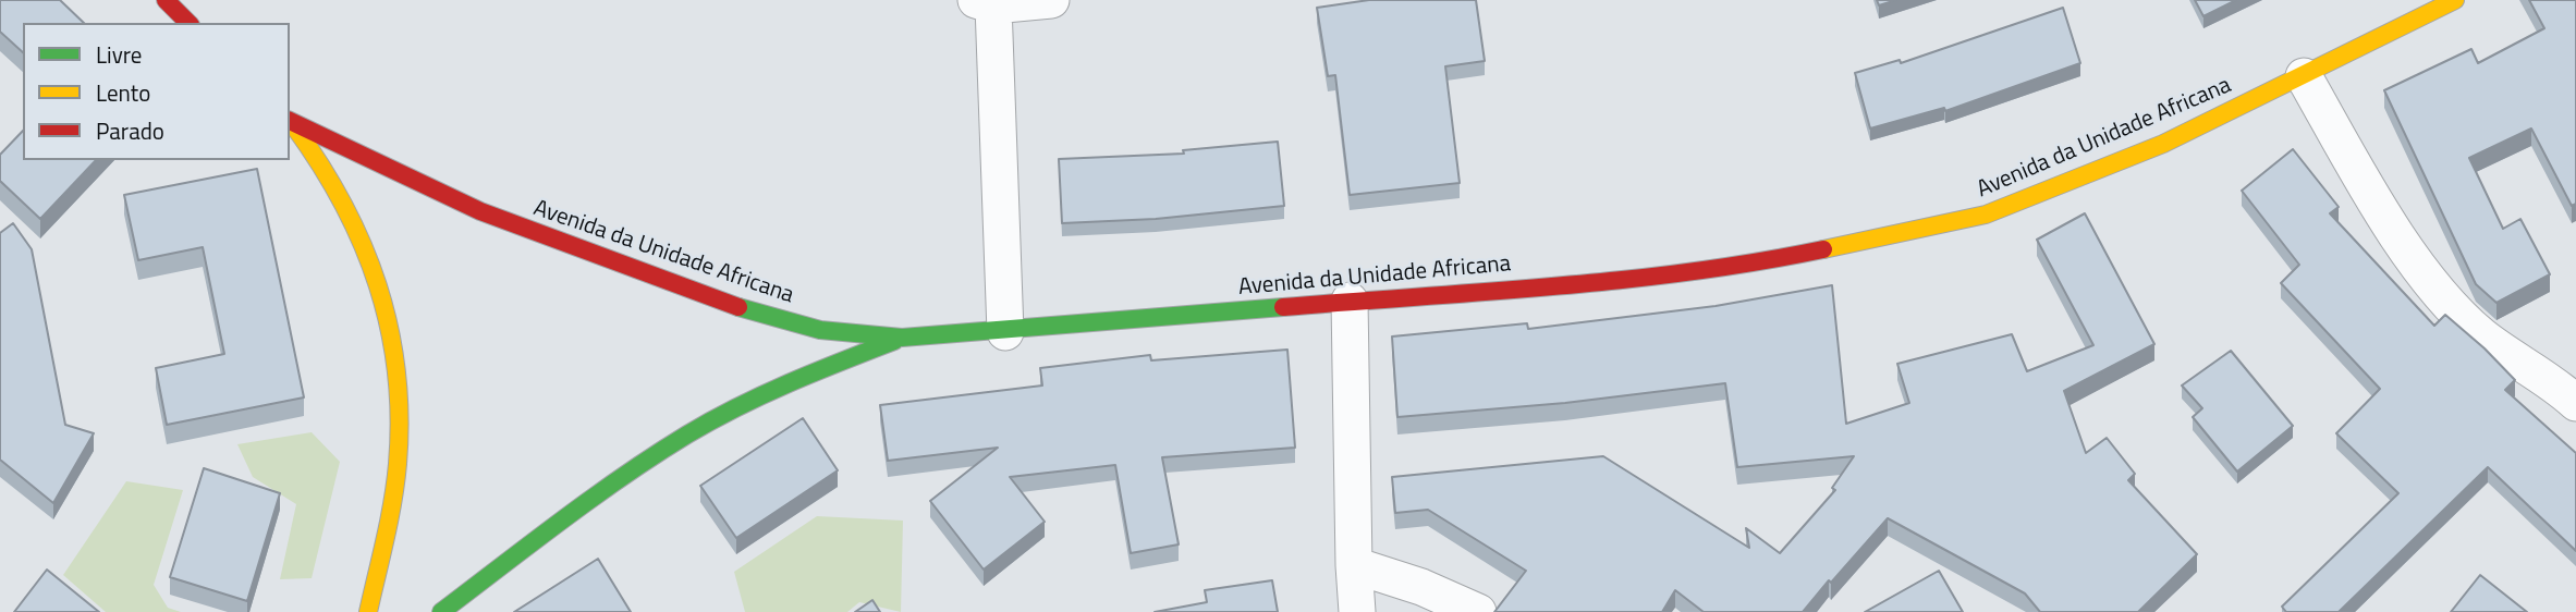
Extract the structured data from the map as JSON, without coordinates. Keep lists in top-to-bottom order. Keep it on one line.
{"streets":{"street":["Avenida da Unidade Africana"]},"legend":["Livre","Lento","Parado"]}
